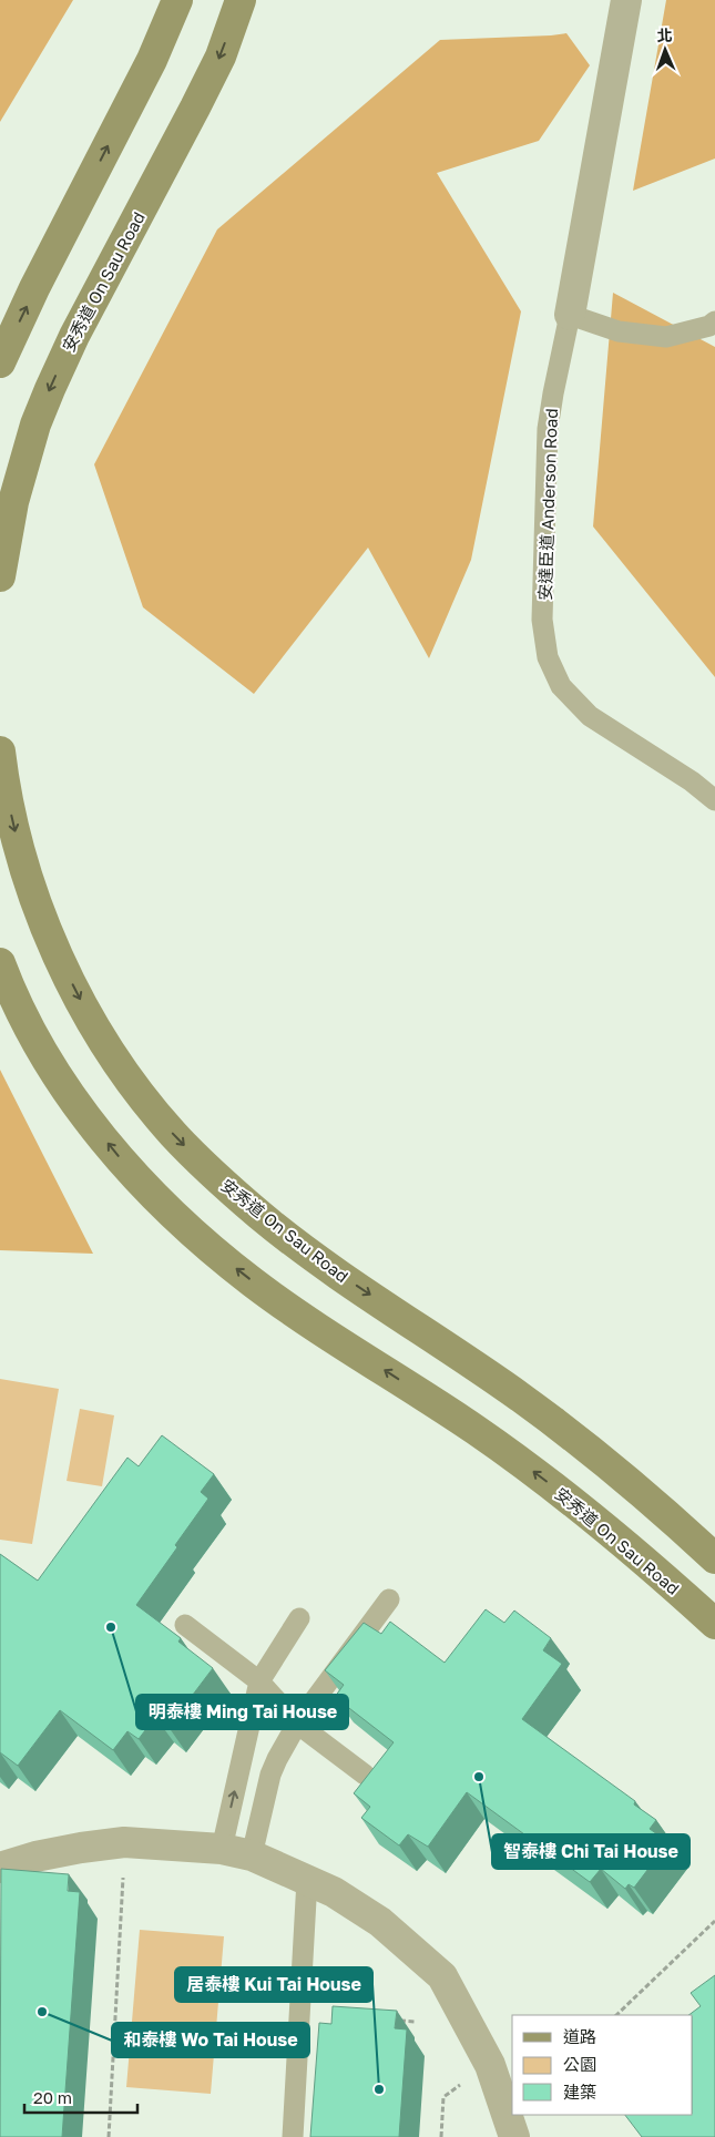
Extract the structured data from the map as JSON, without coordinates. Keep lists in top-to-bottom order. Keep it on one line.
{"streets":{"main road":["安秀道 On Sau Road"],"street":["安達臣道 Anderson Road"]},"places":["明泰樓 Ming Tai House","智泰樓 Chi Tai House","和泰樓 Wo Tai House","居泰樓 Kui Tai House"],"legend":["道路","公園","建築"],"scale_bar":"20 m","north":"top"}
